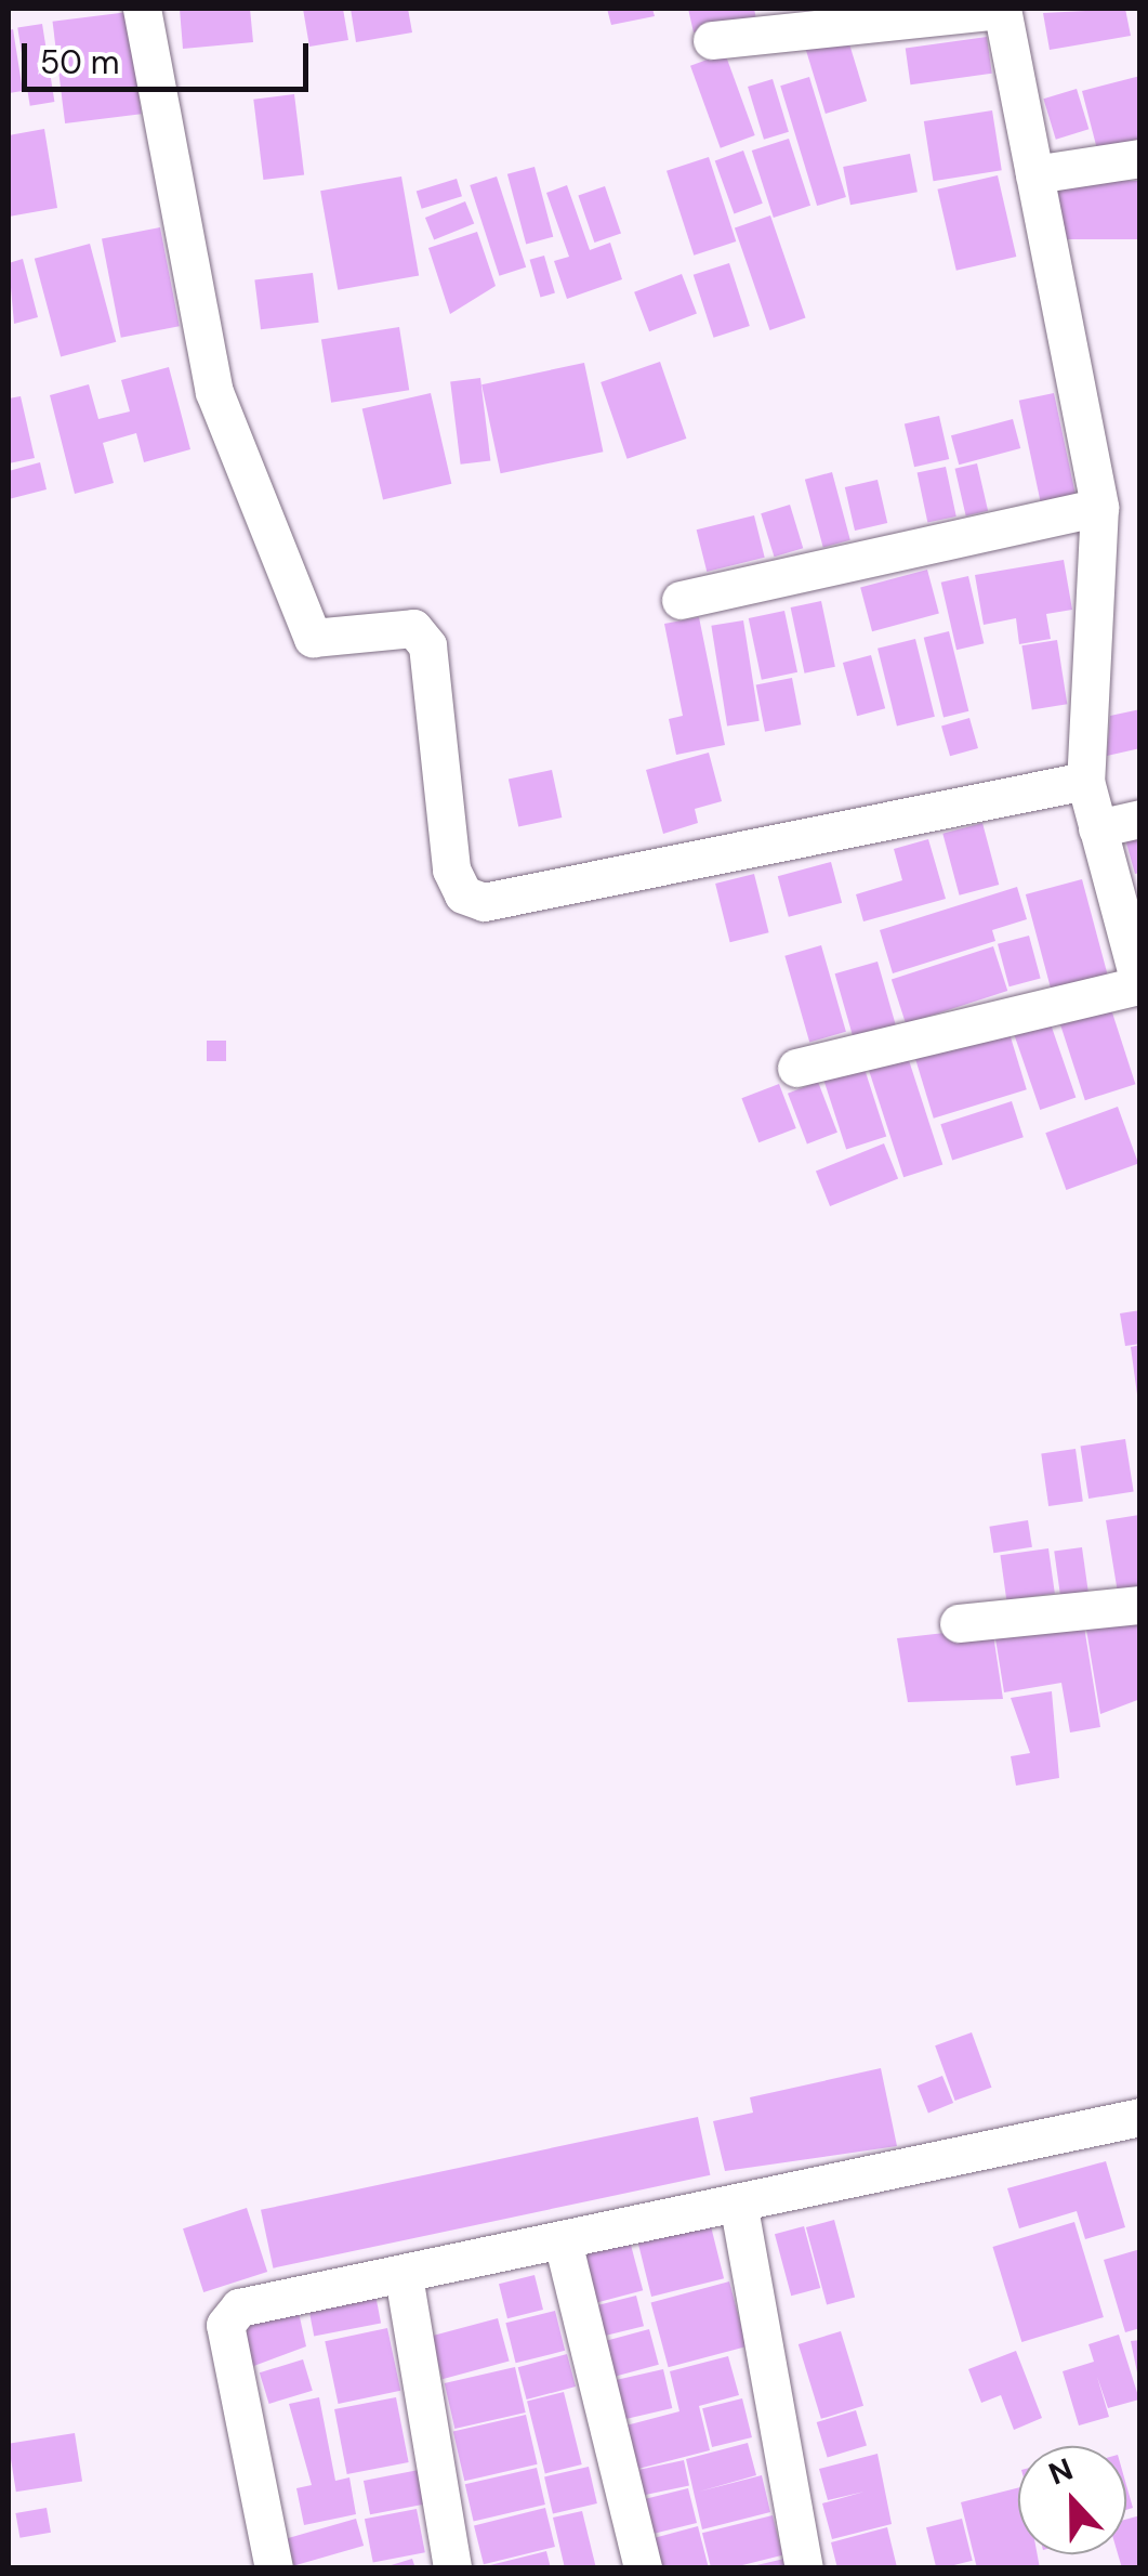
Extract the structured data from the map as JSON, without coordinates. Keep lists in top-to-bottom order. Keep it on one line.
{"scale_bar":"50 m","north":"top"}
